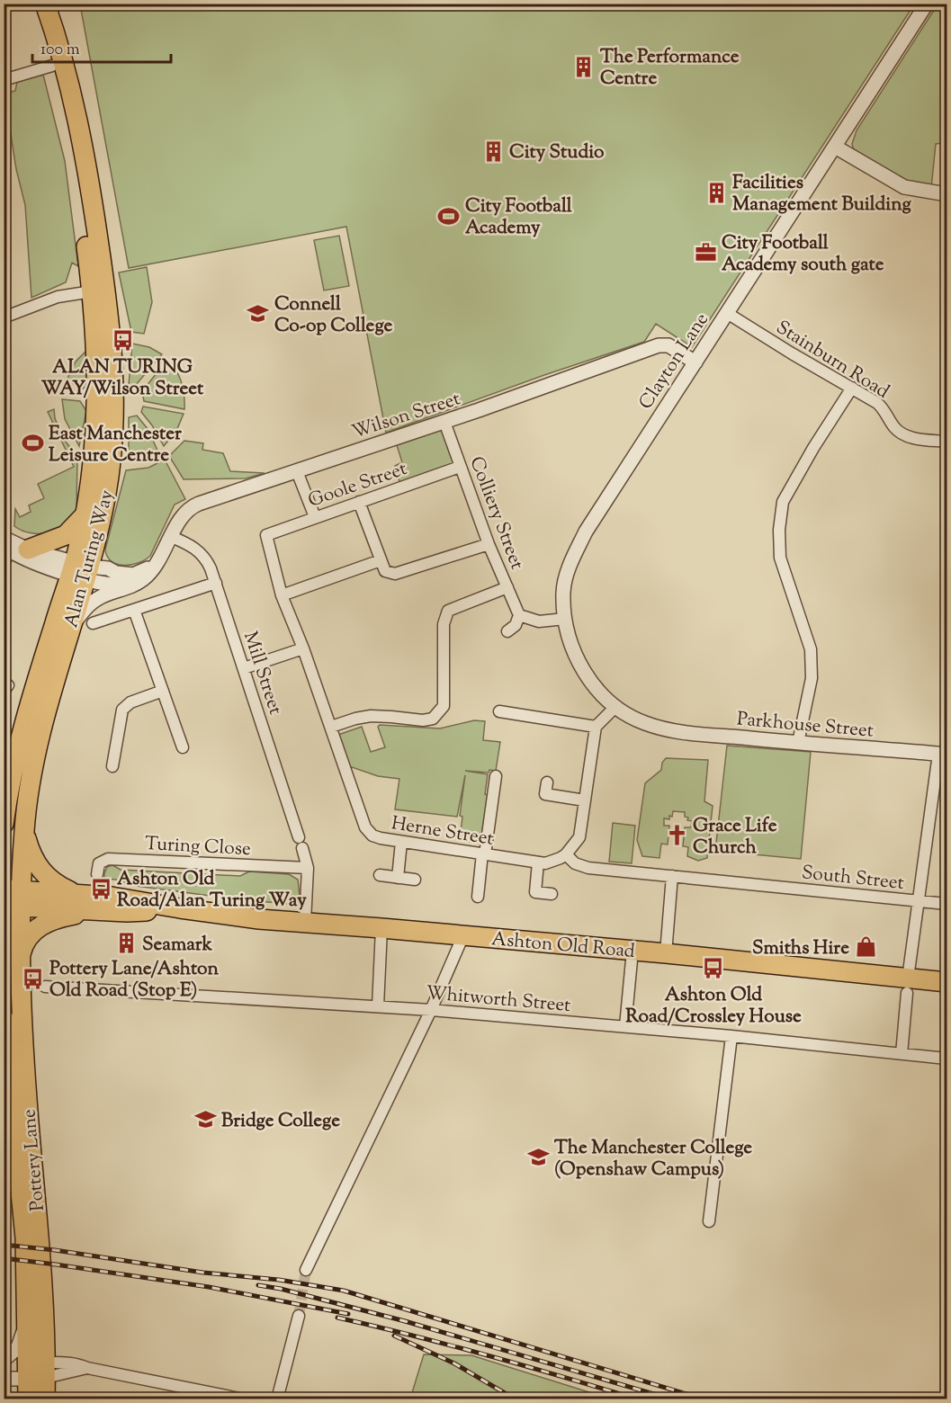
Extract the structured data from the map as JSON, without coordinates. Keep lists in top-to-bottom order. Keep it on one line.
{"streets":{"highway":["Alan Turing Way","Ashton Old Road","Pottery Lane"],"street":["Stainburn Road","Clayton Lane","Wilson Street","Goole Street","Colliery Street","Mill Street","Parkhouse Street","Herne Street","Turing Close","South Street","Whitworth Street"]},"crossings":[["Stainburn Road","Clayton Lane"],["Clayton Lane","Wilson Street"],["Clayton Lane","Parkhouse Street"],["Wilson Street","Colliery Street"],["Wilson Street","Alan Turing Way"],["Wilson Street","Mill Street"],["Goole Street","Colliery Street"],["Goole Street","Herne Street"],["Alan Turing Way","Ashton Old Road"],["Alan Turing Way","Pottery Lane"],["Mill Street","Turing Close"],["Herne Street","South Street"],["Ashton Old Road","Pottery Lane"]],"places":{"building":["The Performance Centre","City Studio","Facilities Management Building","Seamark"],"sports":["City Football Academy","East Manchester Leisure Centre"],"office":["City Football Academy south gate"],"school or university":["Connell Co-op College","Bridge College","The Manchester College (Openshaw Campus)"],"bus stop":["ALAN TURING WAY/Wilson Street","Ashton Old Road/Alan Turing Way","Ashton Old Road/Crossley House","Pottery Lane/Ashton Old Road (Stop E)"],"church":["Grace Life Church"],"shop":["Smiths Hire"]},"scale_bar":"100 m"}
